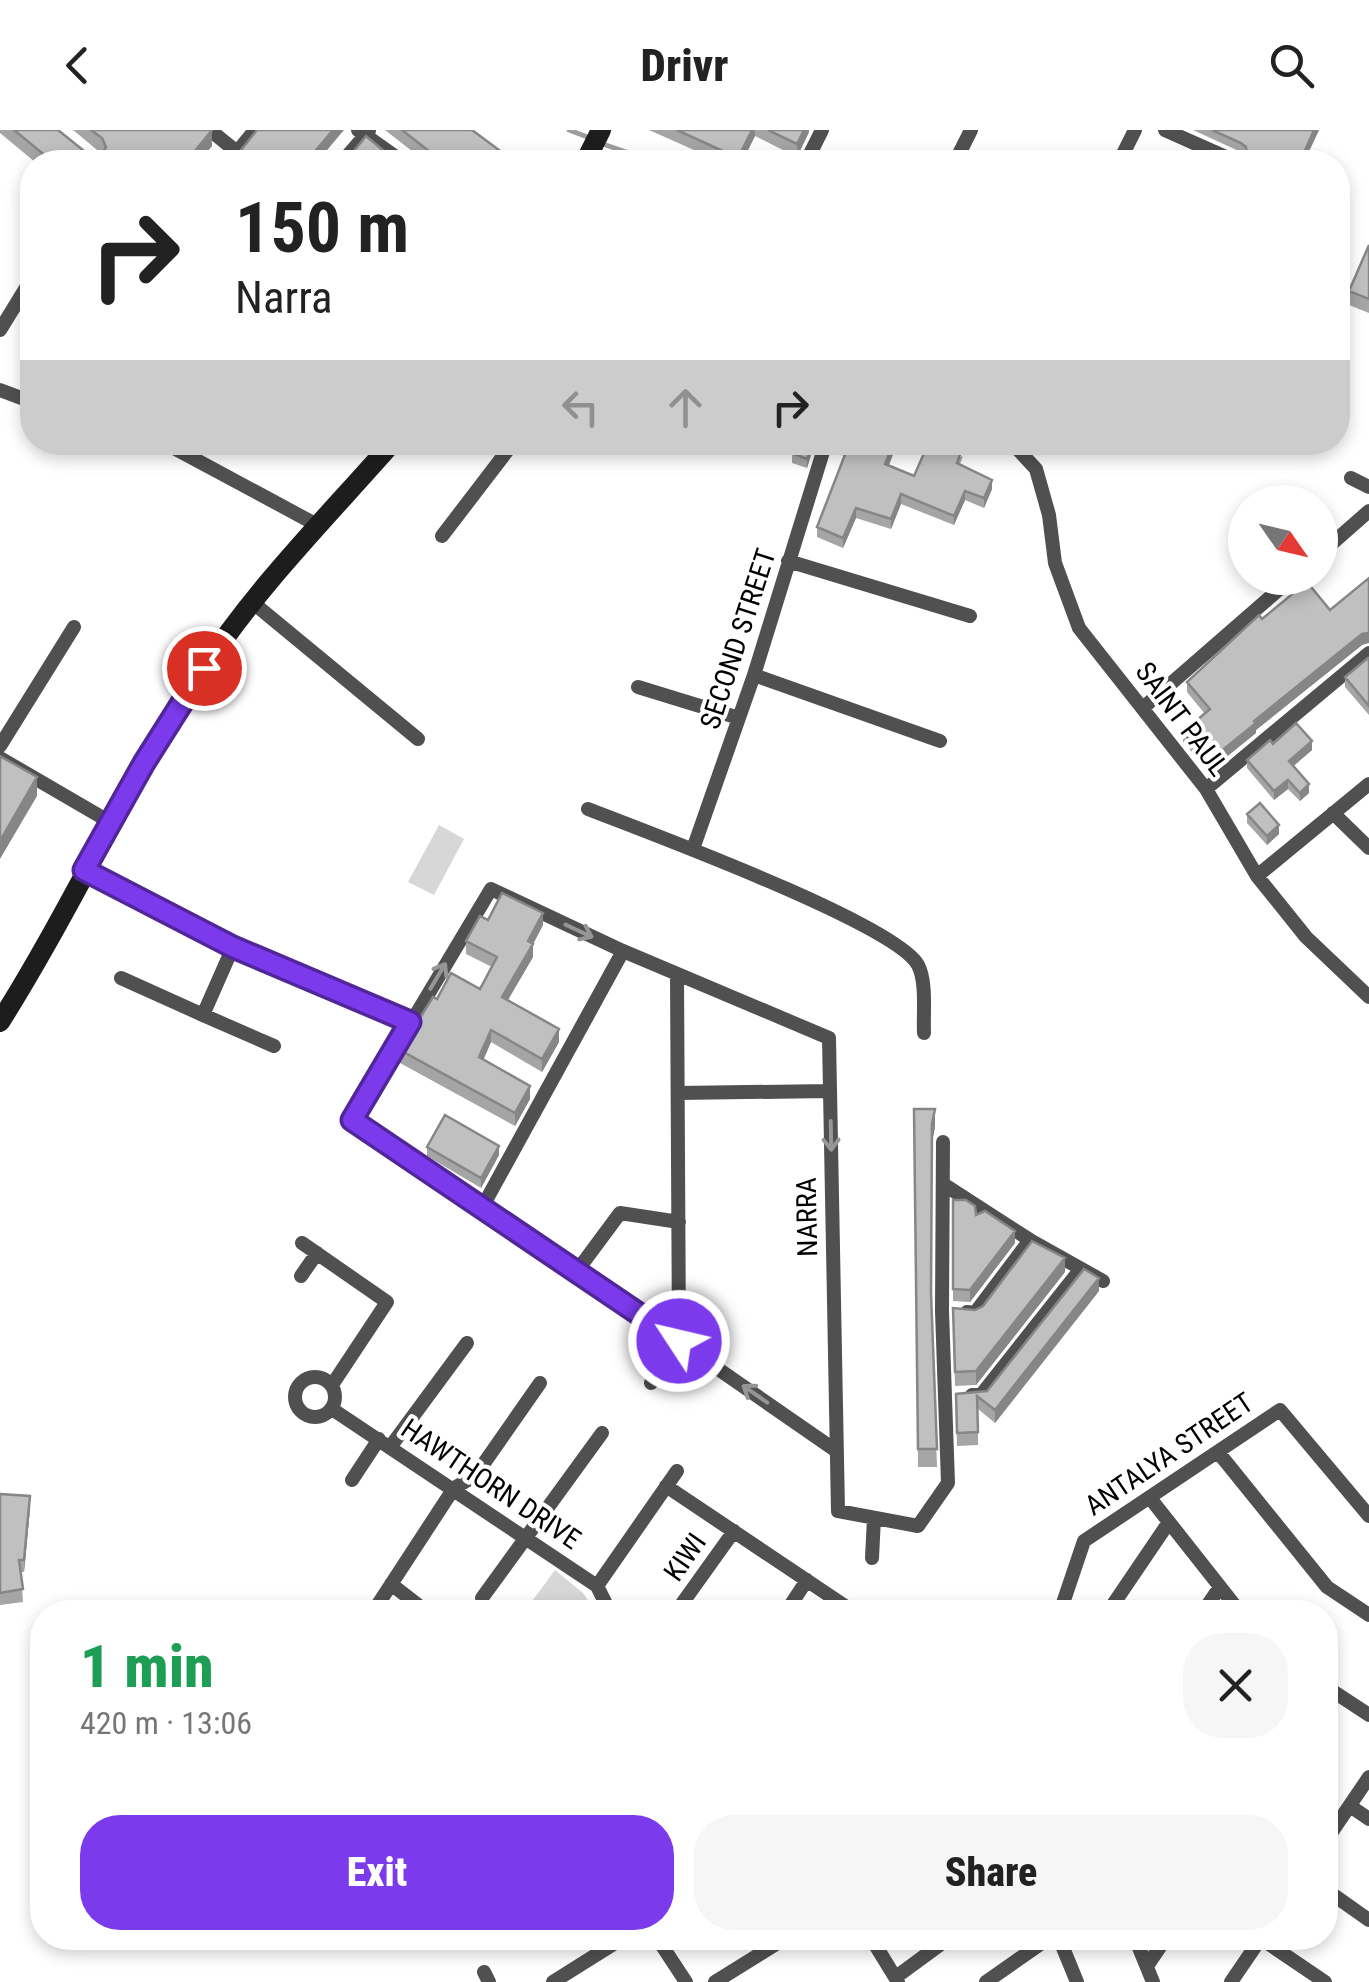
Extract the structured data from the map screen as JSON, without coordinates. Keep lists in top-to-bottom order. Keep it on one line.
{"streets":{"street":["SECOND STREET","SAINT PAUL","NARRA","ANTALYA STREET","HAWTHORN DRIVE","KIWI"]},"north":"bottom right","page":{"header":"Drivr","turn":["150 m","Narra"],"heading":["1 min","420 m · 13:06"],"buttons":["Exit","Share"]}}
